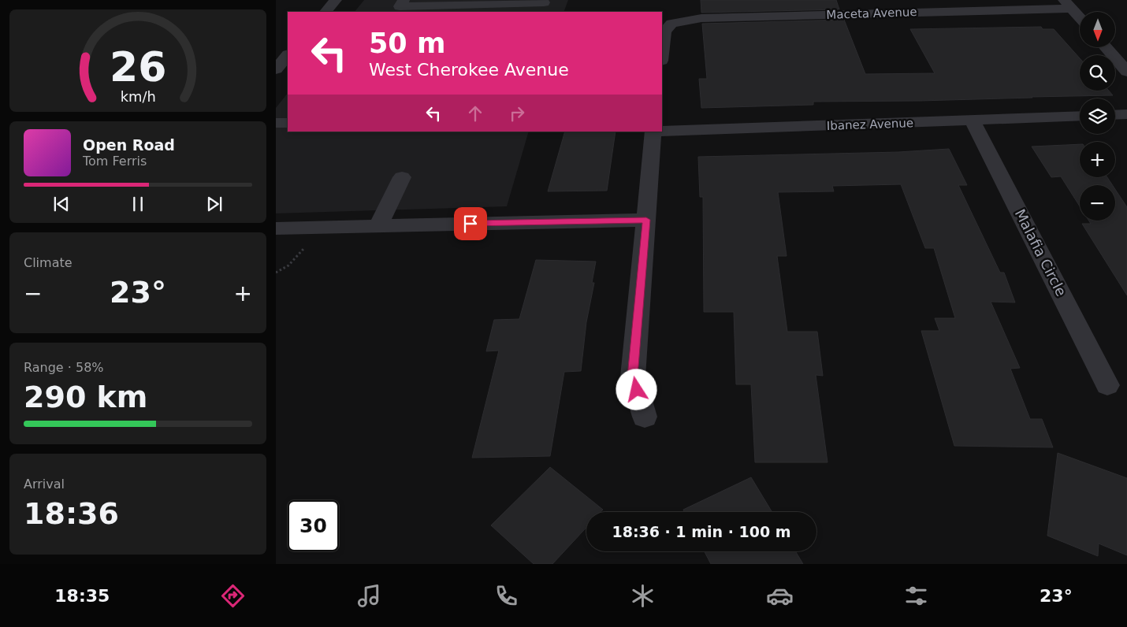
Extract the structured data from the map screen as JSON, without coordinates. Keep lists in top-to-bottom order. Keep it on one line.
{"streets":{"street":["Maceta Avenue","Ibanez Avenue","Malafia Circle"]},"crossings":[["Ibanez Avenue","Malafia Circle"]],"north":"bottom","page":{"map_buttons":["+","−"],"turn":["50 m","West Cherokee Avenue"],"song":["Open Road","Tom Ferris"],"tile":["Climate",["Range · 58%","290 km"],["Arrival","18:36"]],"heat":["−","23°","+"],"limit":"30","trip":"18:36 · 1 min · 100 m","tabs":["18:35","23°"],"gauge":["26","km/h"]}}
